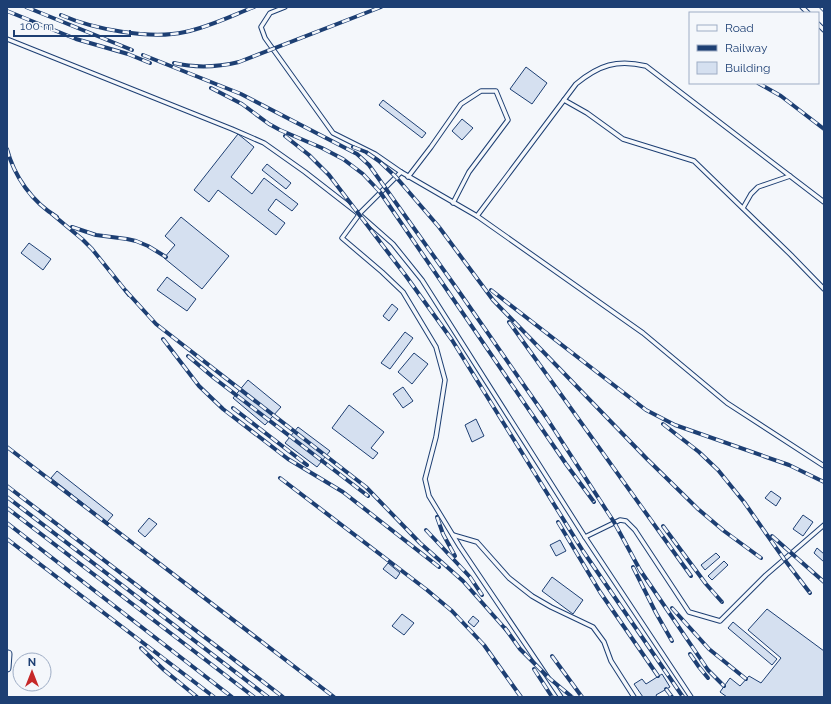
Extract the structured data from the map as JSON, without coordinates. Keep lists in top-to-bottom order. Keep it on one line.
{"legend":["Road","Railway","Building"],"scale_bar":"100 m","north":"top"}
